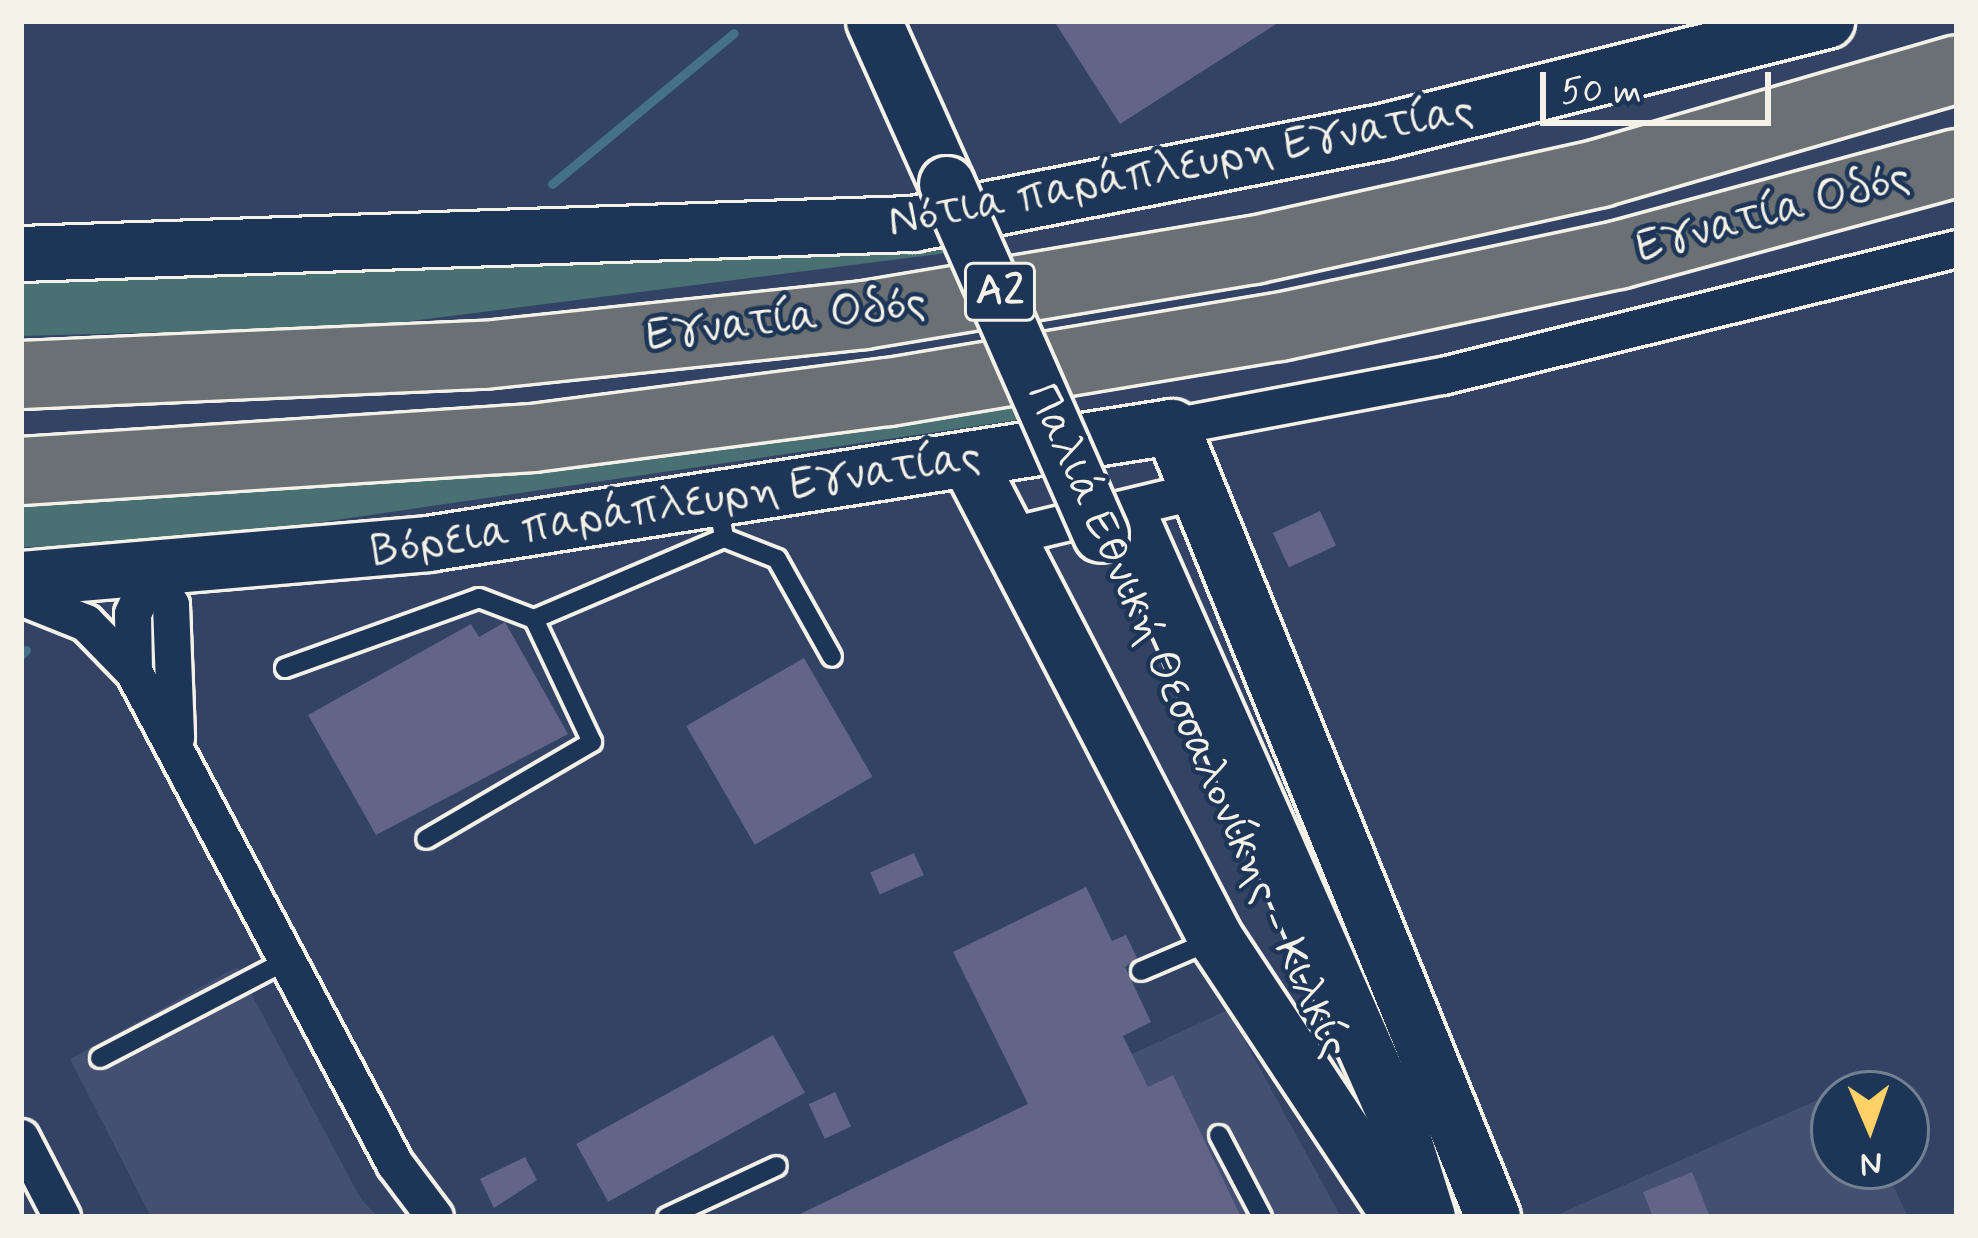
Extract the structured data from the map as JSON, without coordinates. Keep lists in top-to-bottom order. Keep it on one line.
{"streets":{"highway":["Εγνατία Οδός","Α2"],"street":["Νότια παράπλευρη Εγνατίας","Βόρεια παράπλευρη Εγνατίας","Παλιά Εθνική Θεσσαλονίκης - Κιλκίς"]},"scale_bar":"50 m","north":"bottom"}
